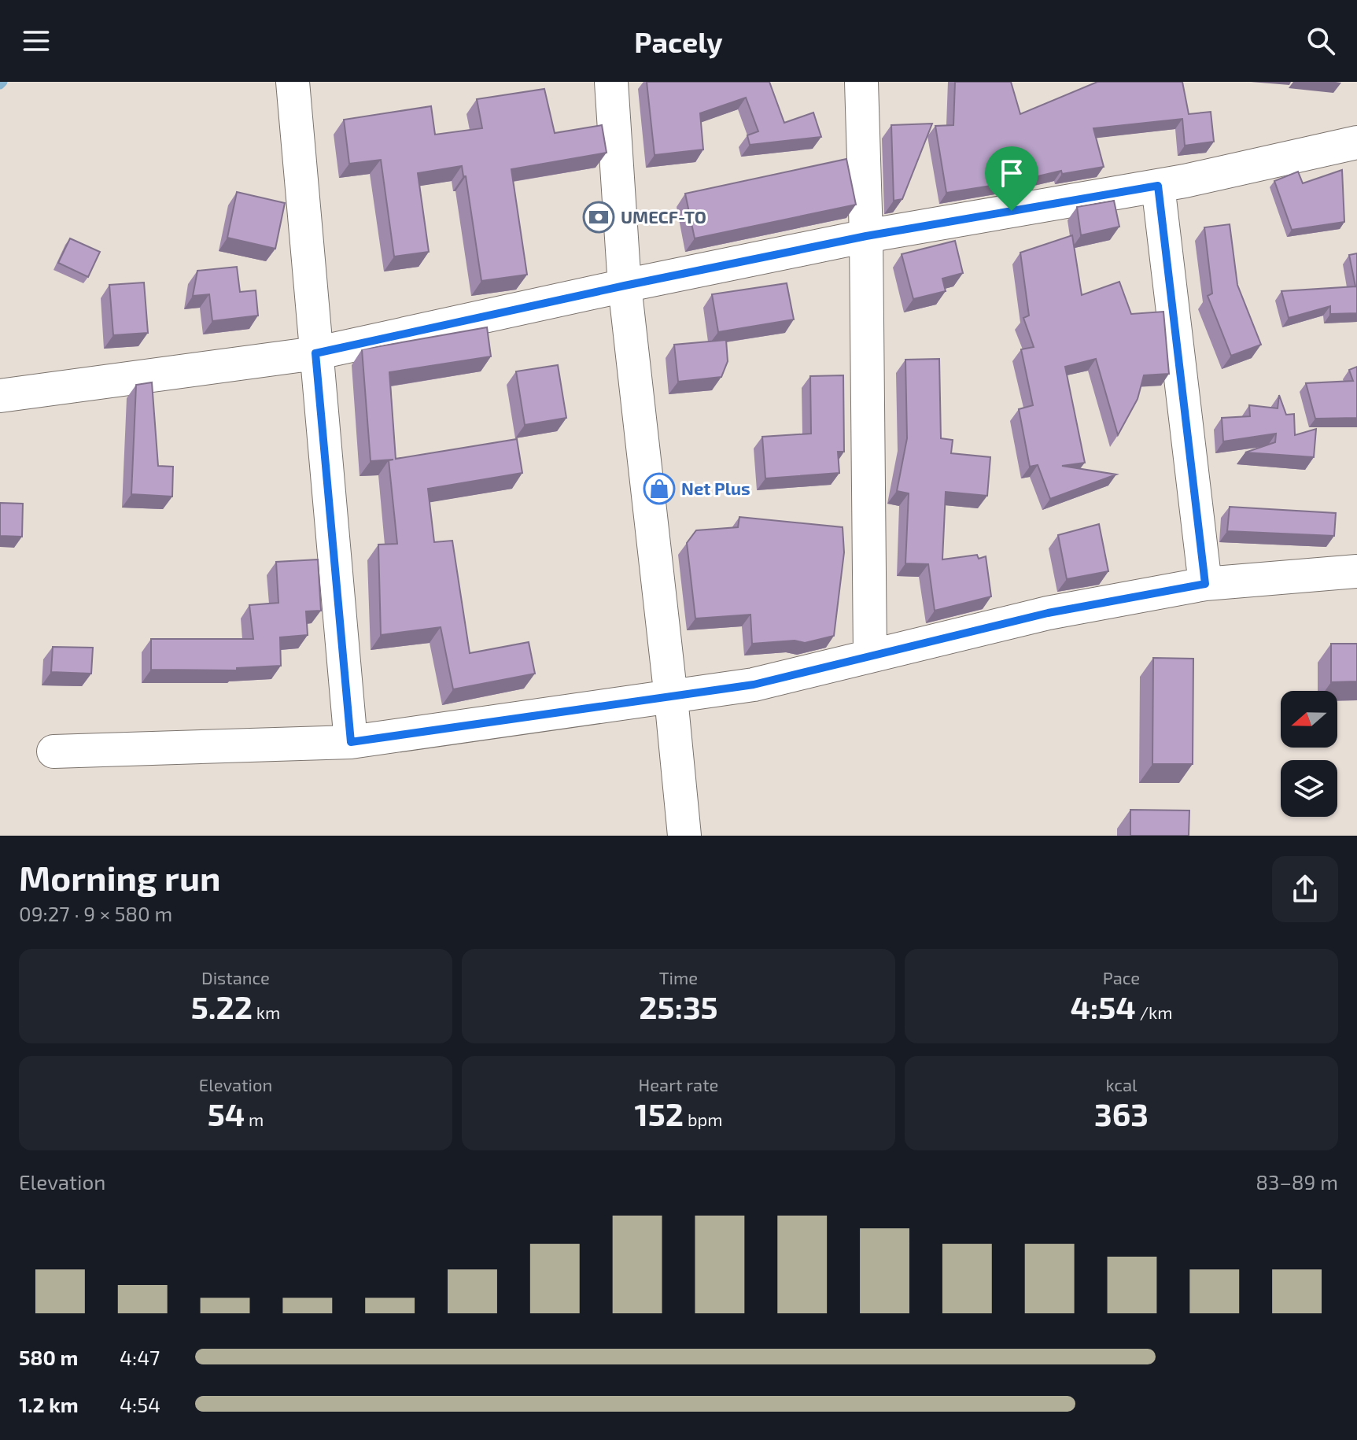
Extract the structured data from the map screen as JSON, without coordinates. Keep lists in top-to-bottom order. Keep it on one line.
{"places":{"bank":["UMECF-TO"],"shop":["Net Plus"]},"north":"left","page":{"header":"Pacely","heading":["Morning run","09:27 · 9 × 580 m"],"stats":[["Distance","5.22 km"],["Time","25:35"],["Pace","4:54 /km"],["Elevation","54 m"],["Heart rate","152 bpm"],["kcal","363"]],"chart":["Elevation","83–89 m"],"list":[{"name":"580 m","note":"4:47"},{"name":"1.2 km","note":"4:54"}]}}
